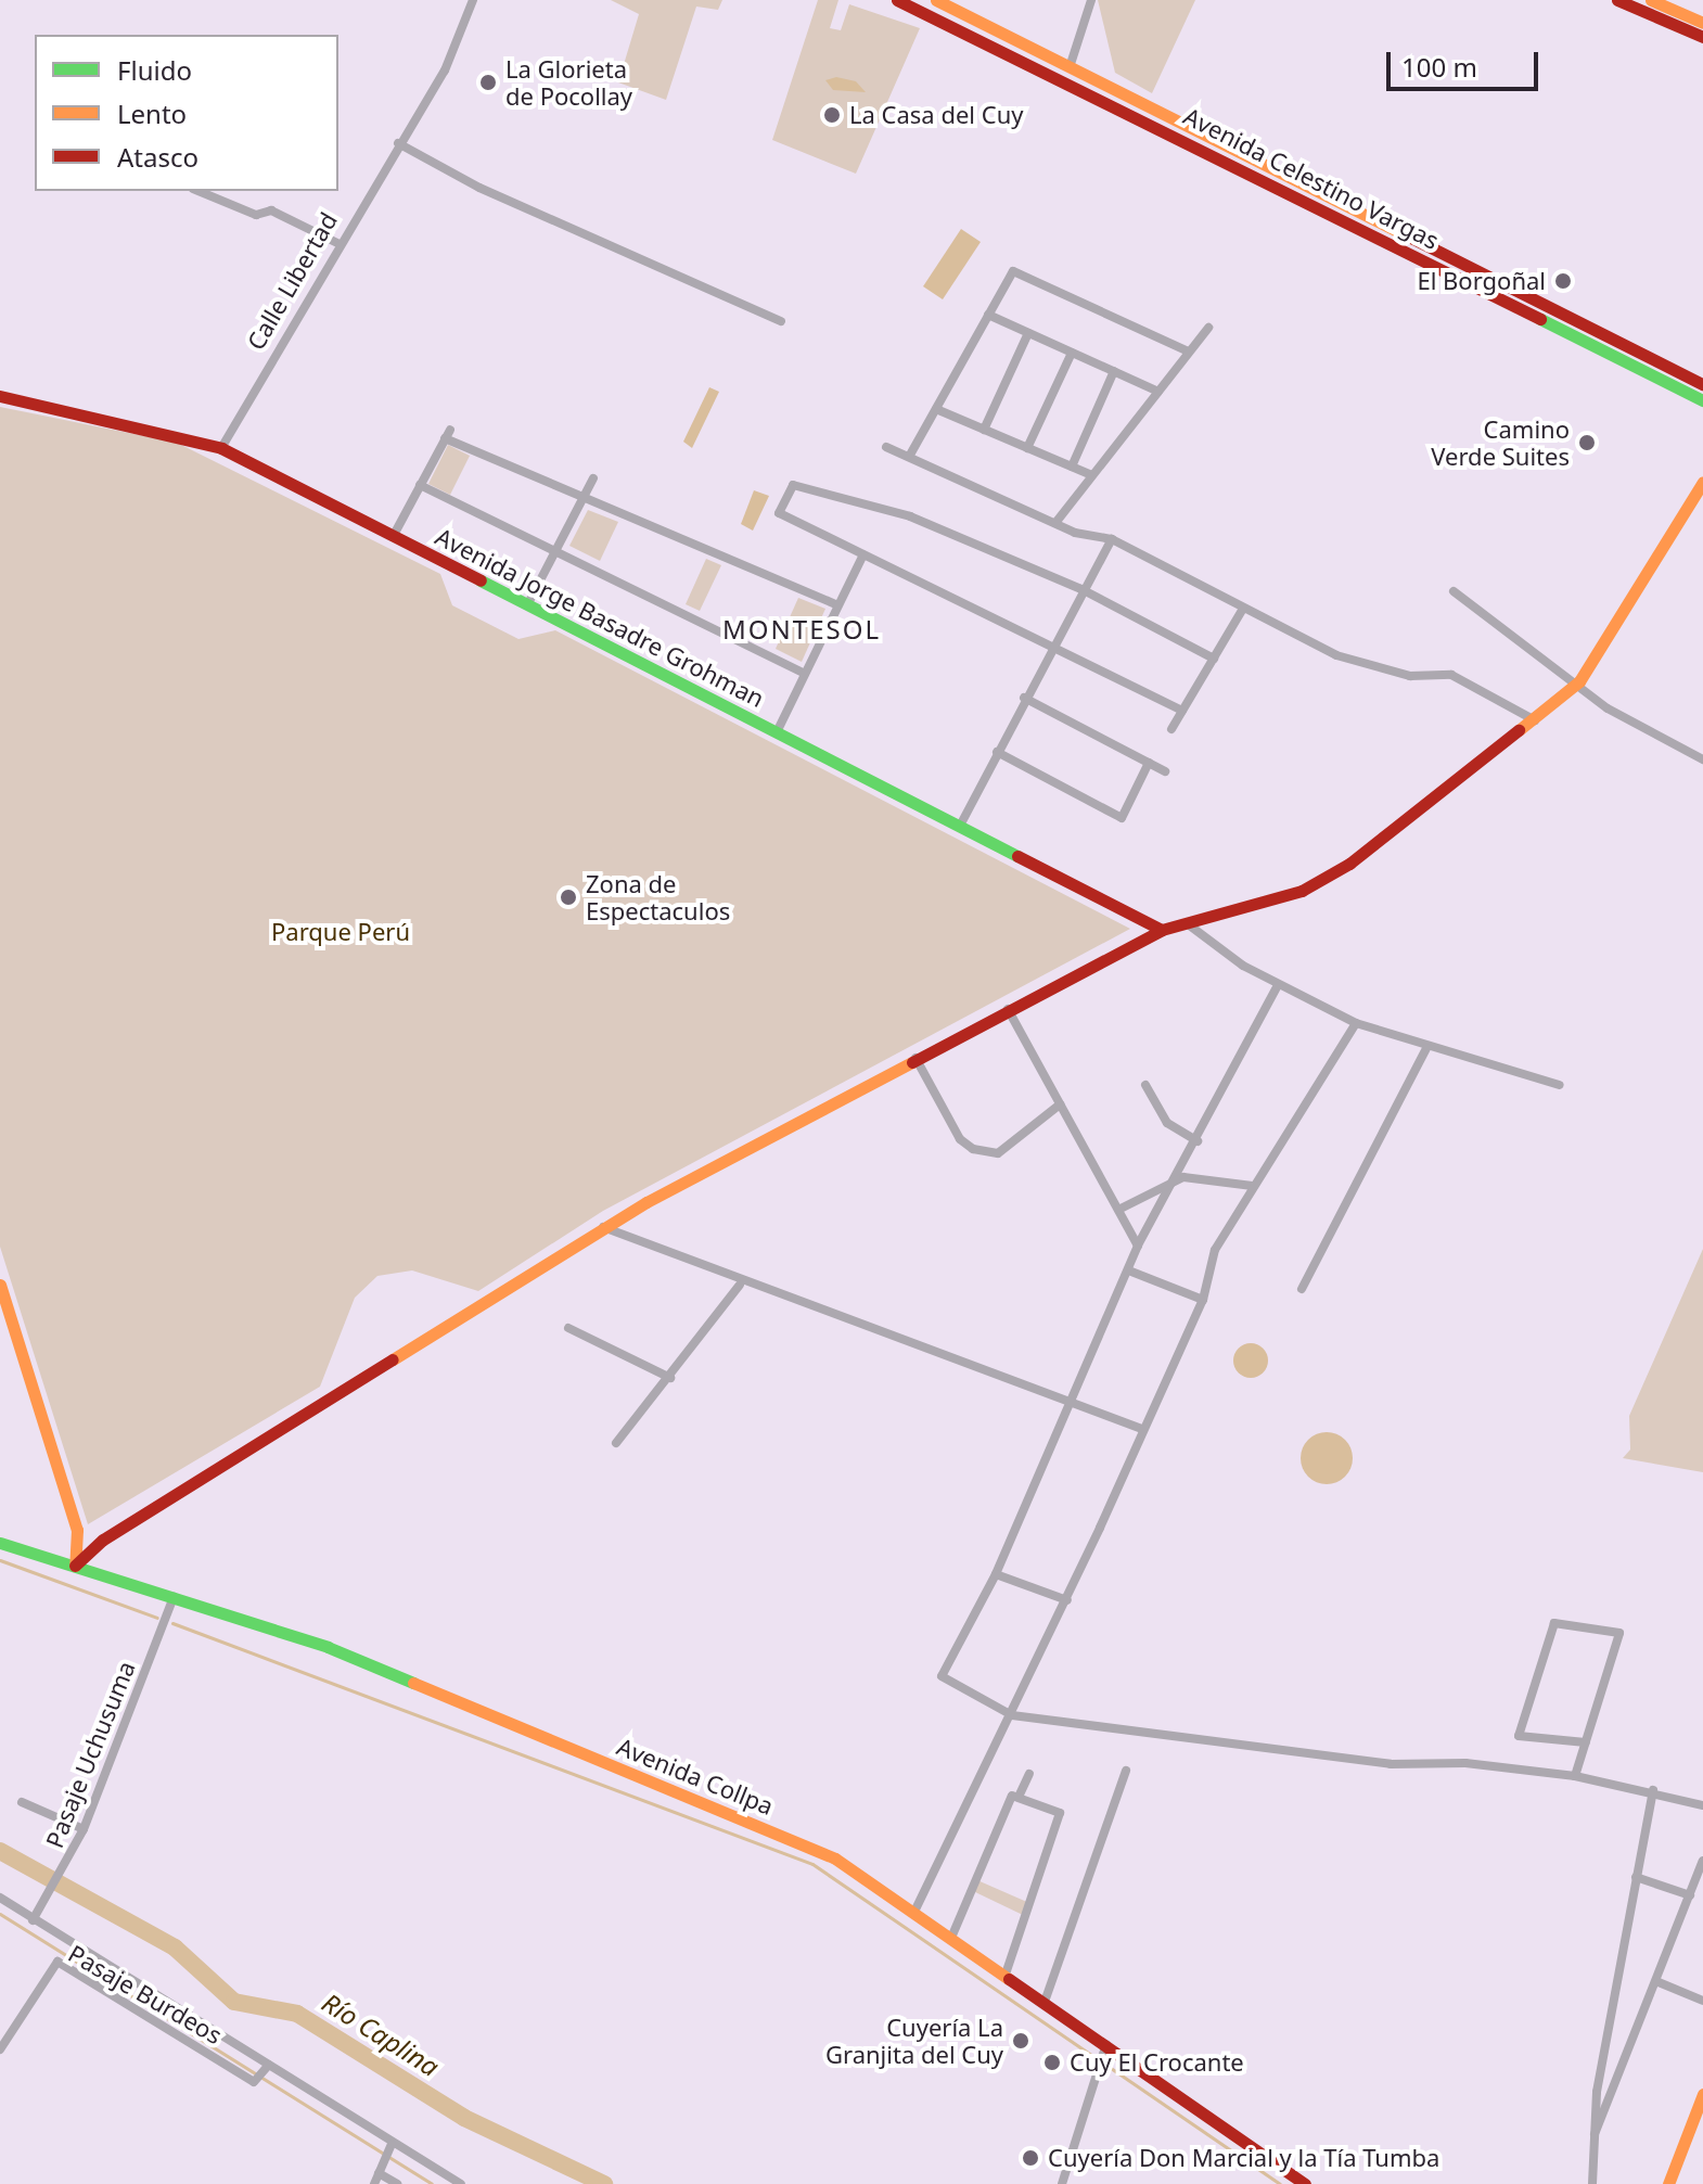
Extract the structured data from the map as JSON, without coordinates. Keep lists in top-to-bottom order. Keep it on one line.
{"streets":{"main road":["Avenida Celestino Vargas","Avenida Jorge Basadre Grohman","Avenida Collpa"],"street":["Calle Libertad","Pasaje Uchusuma","Pasaje Burdeos"]},"crossings":[["Calle Libertad","Avenida Jorge Basadre Grohman"],["Pasaje Uchusuma","Avenida Collpa"]],"districts":["MONTESOL"],"water":["Río Caplina"],"parks":["Parque Perú"],"places":["La Glorieta de Pocollay","La Casa del Cuy","El Borgoñal","Camino Verde Suites","Zona de Espectaculos","Cuyería La Granjita del Cuy","Cuy El Crocante","Cuyería Don Marcial y la Tía Tumba"],"legend":["Fluido","Lento","Atasco"],"scale_bar":"100 m"}
